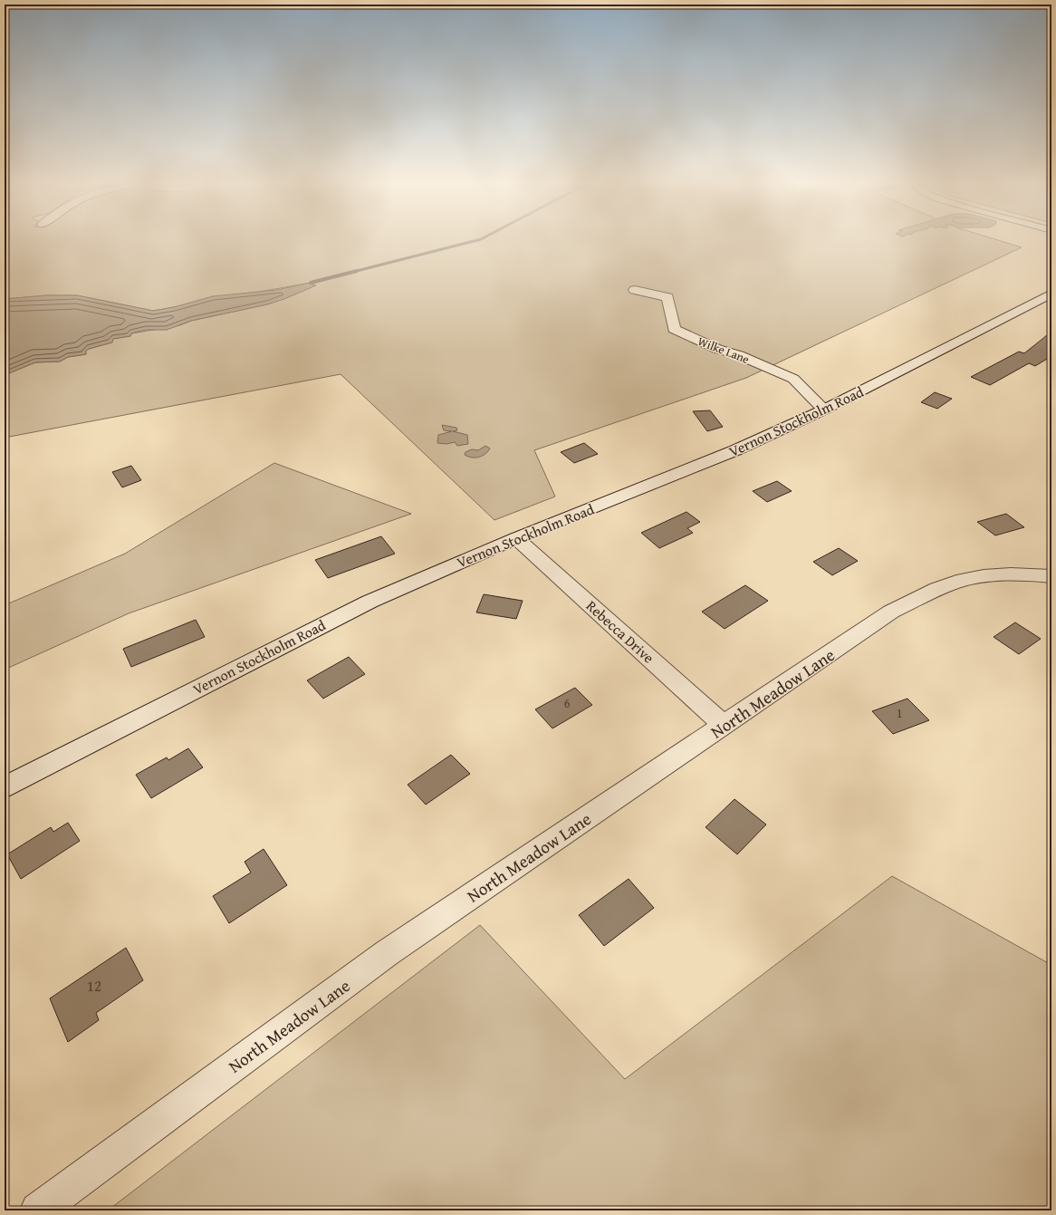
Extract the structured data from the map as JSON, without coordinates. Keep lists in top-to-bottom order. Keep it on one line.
{"streets":{"street":["Wilke Lane","Vernon Stockholm Road","Rebecca Drive","North Meadow Lane"]},"crossings":[["Wilke Lane","Vernon Stockholm Road"],["Vernon Stockholm Road","Rebecca Drive"],["Rebecca Drive","North Meadow Lane"]],"house_numbers":["6","1","12"]}
